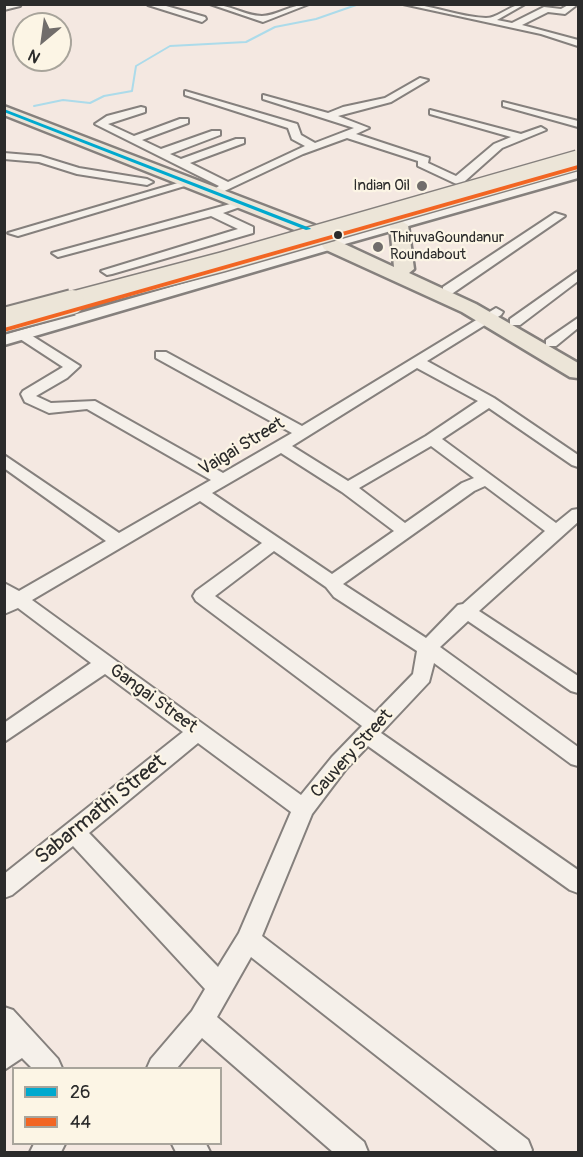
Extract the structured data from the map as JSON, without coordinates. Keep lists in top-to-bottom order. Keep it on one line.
{"streets":{"street":["Vaigai Street","Gangai Street","Cauvery Street","Sabarmathi Street"]},"crossings":[["Vaigai Street","Gangai Street"],["Gangai Street","Cauvery Street"],["Gangai Street","Sabarmathi Street"]],"places":["Indian Oil","ThiruvaGoundanur Roundabout"],"lines":["transit line 26","transit line 44"],"legend":["26","44"],"north":"bottom left"}
